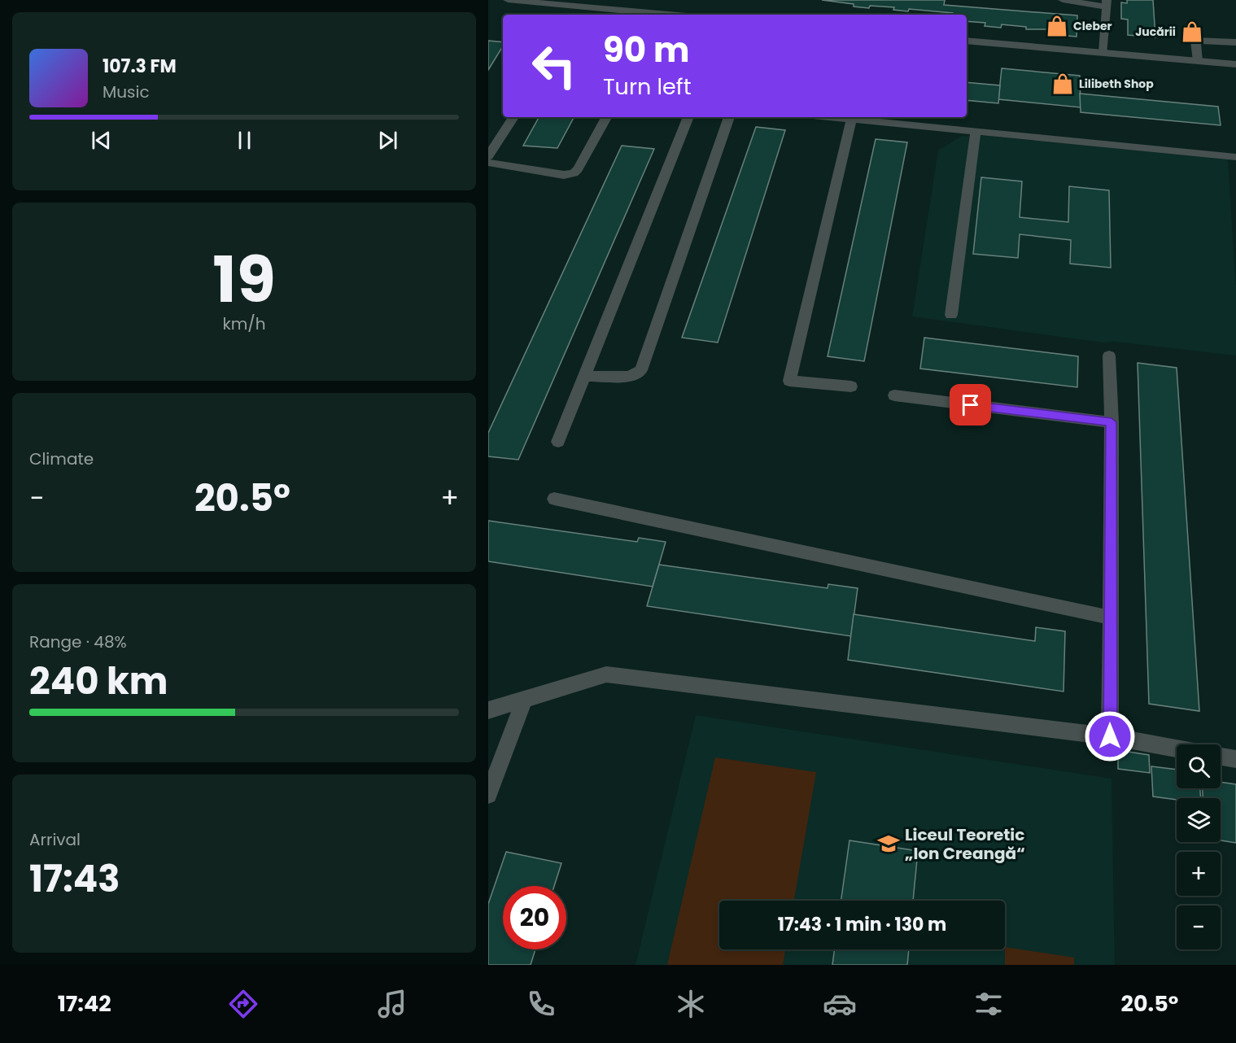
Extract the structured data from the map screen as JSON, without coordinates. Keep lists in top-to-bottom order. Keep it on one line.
{"places":{"shop":["Cleber","Jucării","Lilibeth Shop"],"school or university":["Liceul Teoretic „Ion Creangă“"]},"page":{"turn":["90 m","Turn left"],"song":["107.3 FM","Music"],"tile":[["19","km/h"],"Climate",["Range · 48%","240 km"],["Arrival","17:43"]],"heat":["−","20.5°","+"],"map_buttons":["+","−"],"limit":"20","trip":"17:43 · 1 min · 130 m","tabs":["17:42","20.5°"]}}
